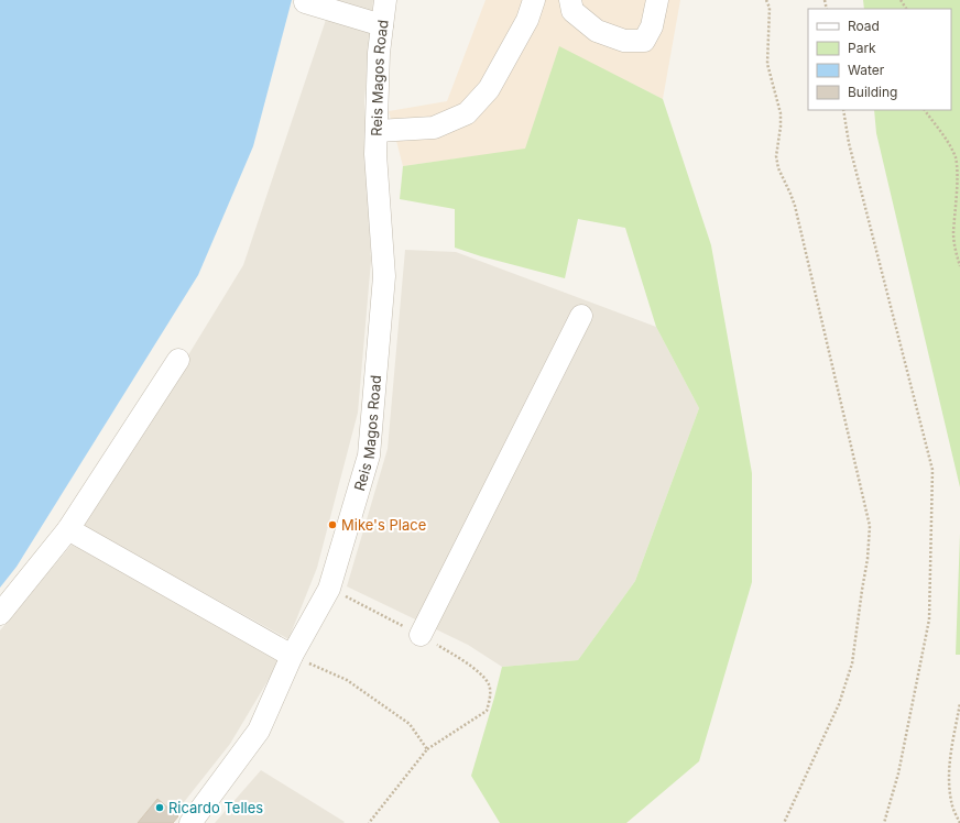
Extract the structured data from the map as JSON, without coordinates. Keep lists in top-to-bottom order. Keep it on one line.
{"streets":{"street":["Reis Magos Road"]},"places":["Mike's Place","Ricardo Telles"],"legend":["Road","Park","Water","Building"]}
